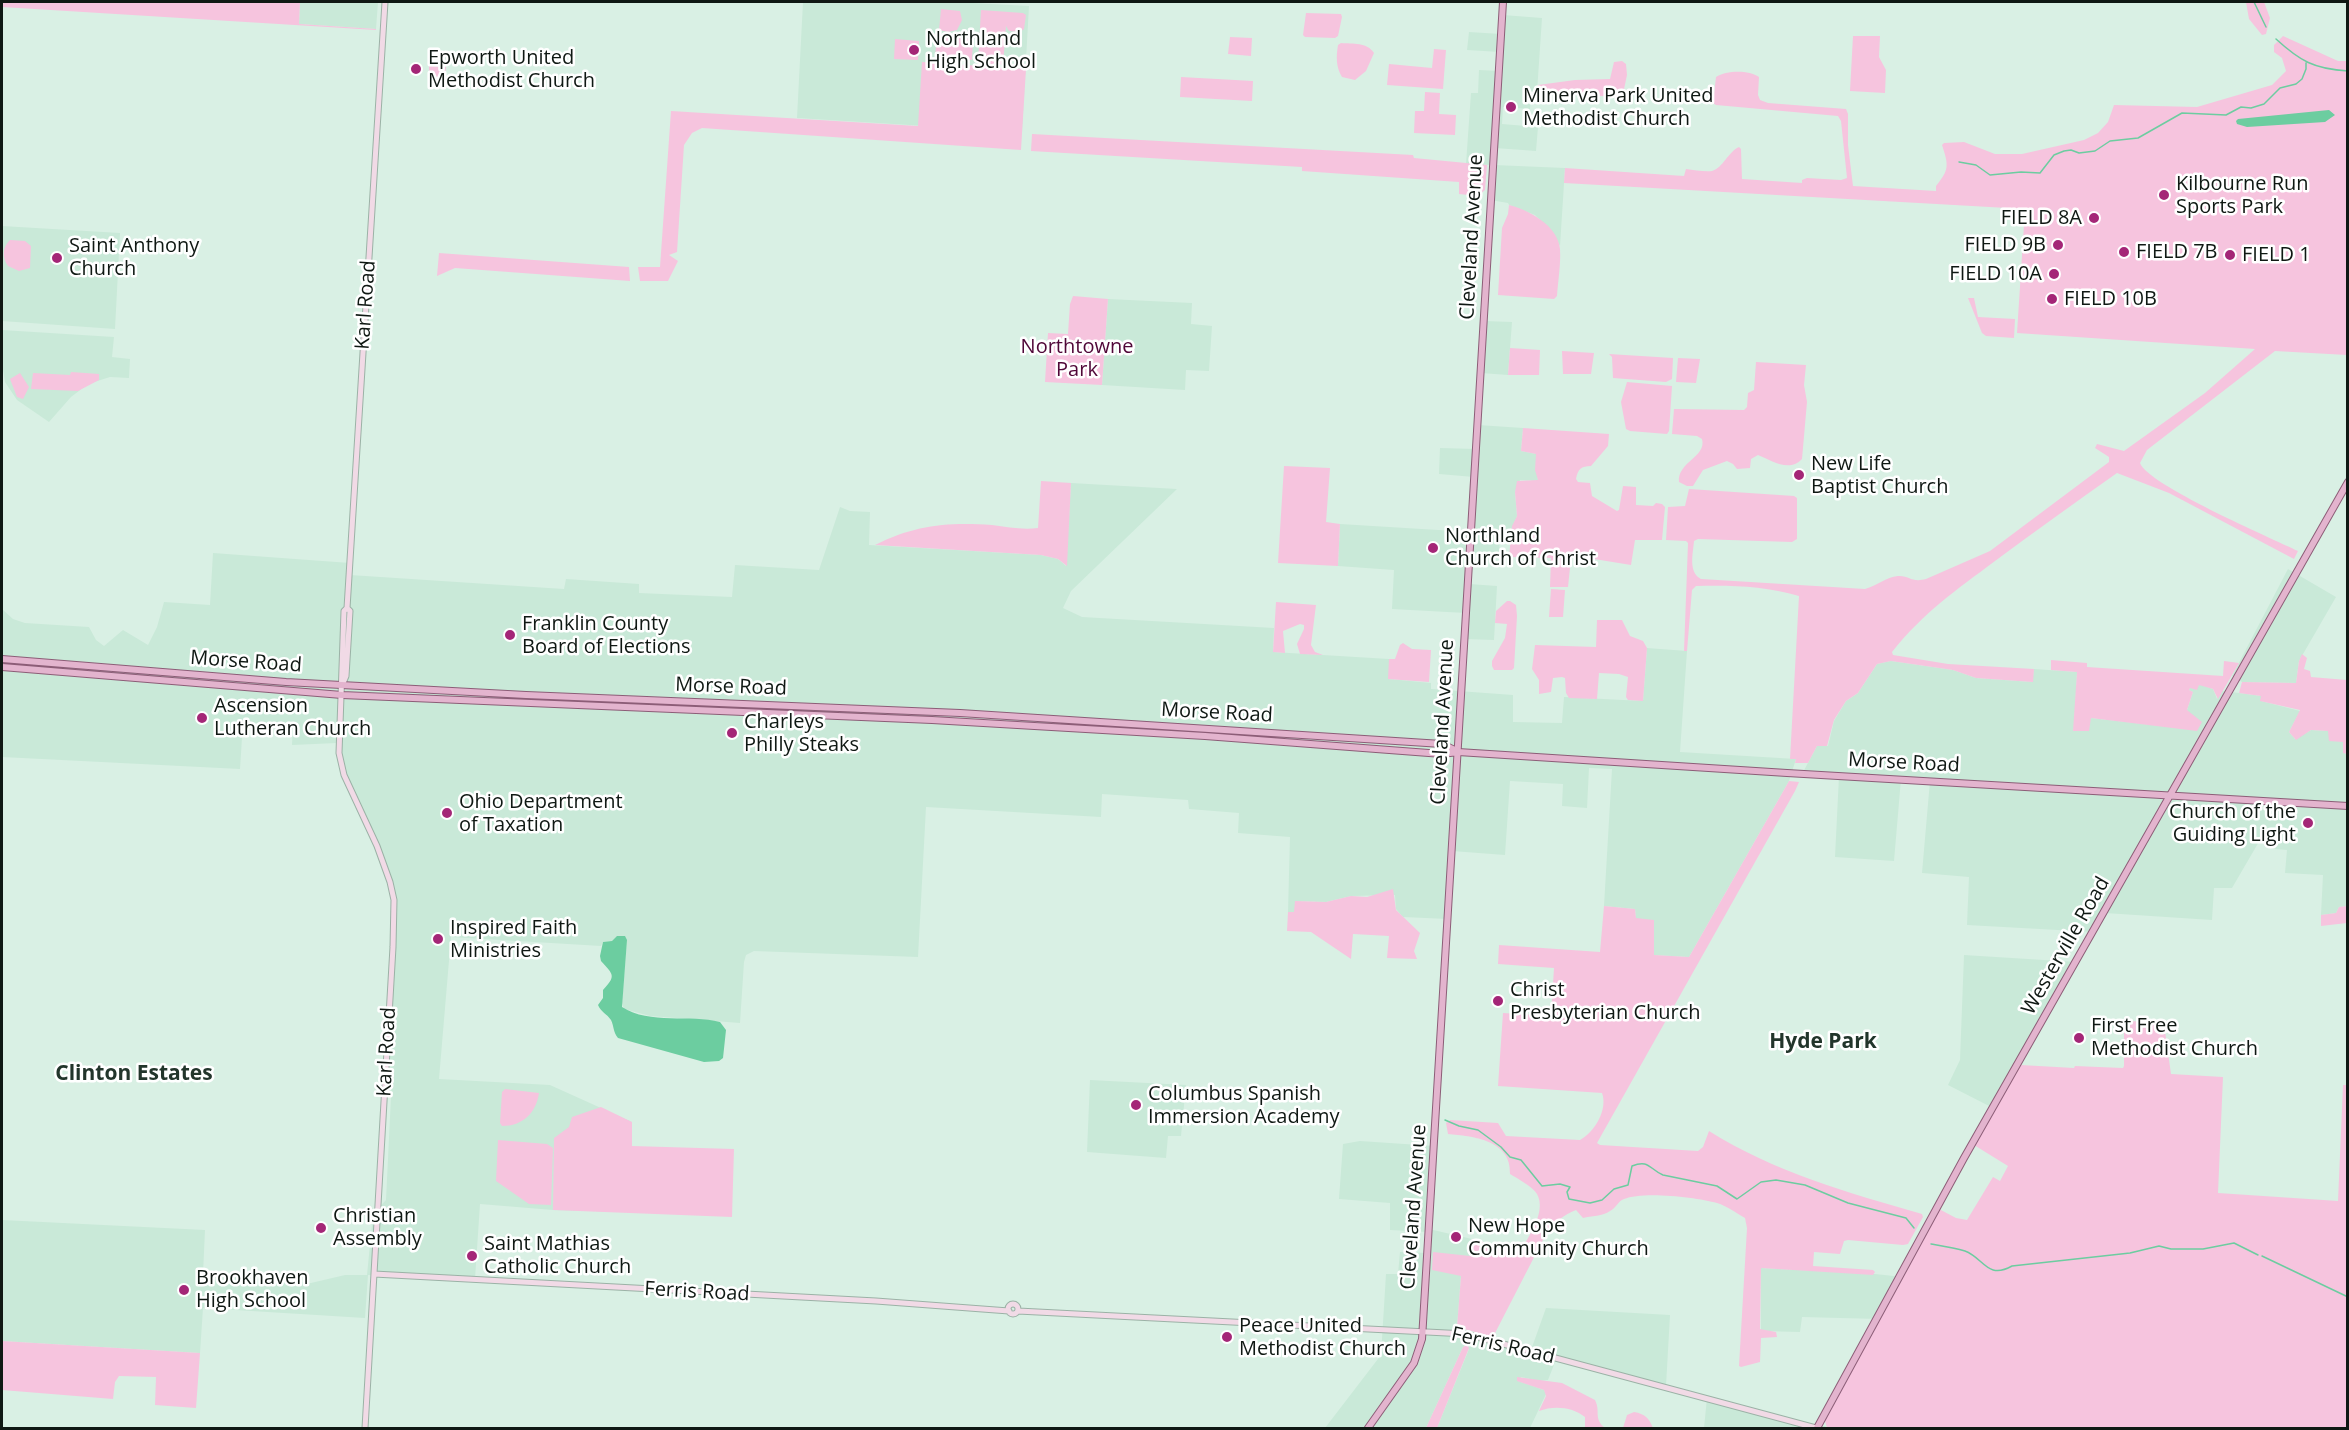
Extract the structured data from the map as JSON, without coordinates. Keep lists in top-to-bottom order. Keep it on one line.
{"streets":{"main road":["Cleveland Avenue","Karl Road","Morse Road","Westerville Road","Ferris Road"]},"crossings":[["Cleveland Avenue","Morse Road"],["Cleveland Avenue","Ferris Road"],["Karl Road","Morse Road"],["Karl Road","Ferris Road"],["Morse Road","Westerville Road"],["Westerville Road","Ferris Road"]],"districts":["Hyde Park","Clinton Estates"],"parks":["Northtowne Park"],"places":["Northland High School","Epworth United Methodist Church","Minerva Park United Methodist Church","Kilbourne Run Sports Park","FIELD 8A","FIELD 9B","FIELD 7B","FIELD 1","Saint Anthony Church","FIELD 10A","FIELD 10B","New Life Baptist Church","Northland Church of Christ","Franklin County Board of Elections","Ascension Lutheran Church","Charleys Philly Steaks","Ohio Department of Taxation","Church of the Guiding Light","Inspired Faith Ministries","Christ Presbyterian Church","First Free Methodist Church","Columbus Spanish Immersion Academy","Christian Assembly","New Hope Community Church","Saint Mathias Catholic Church","Brookhaven High School","Peace United Methodist Church"]}
